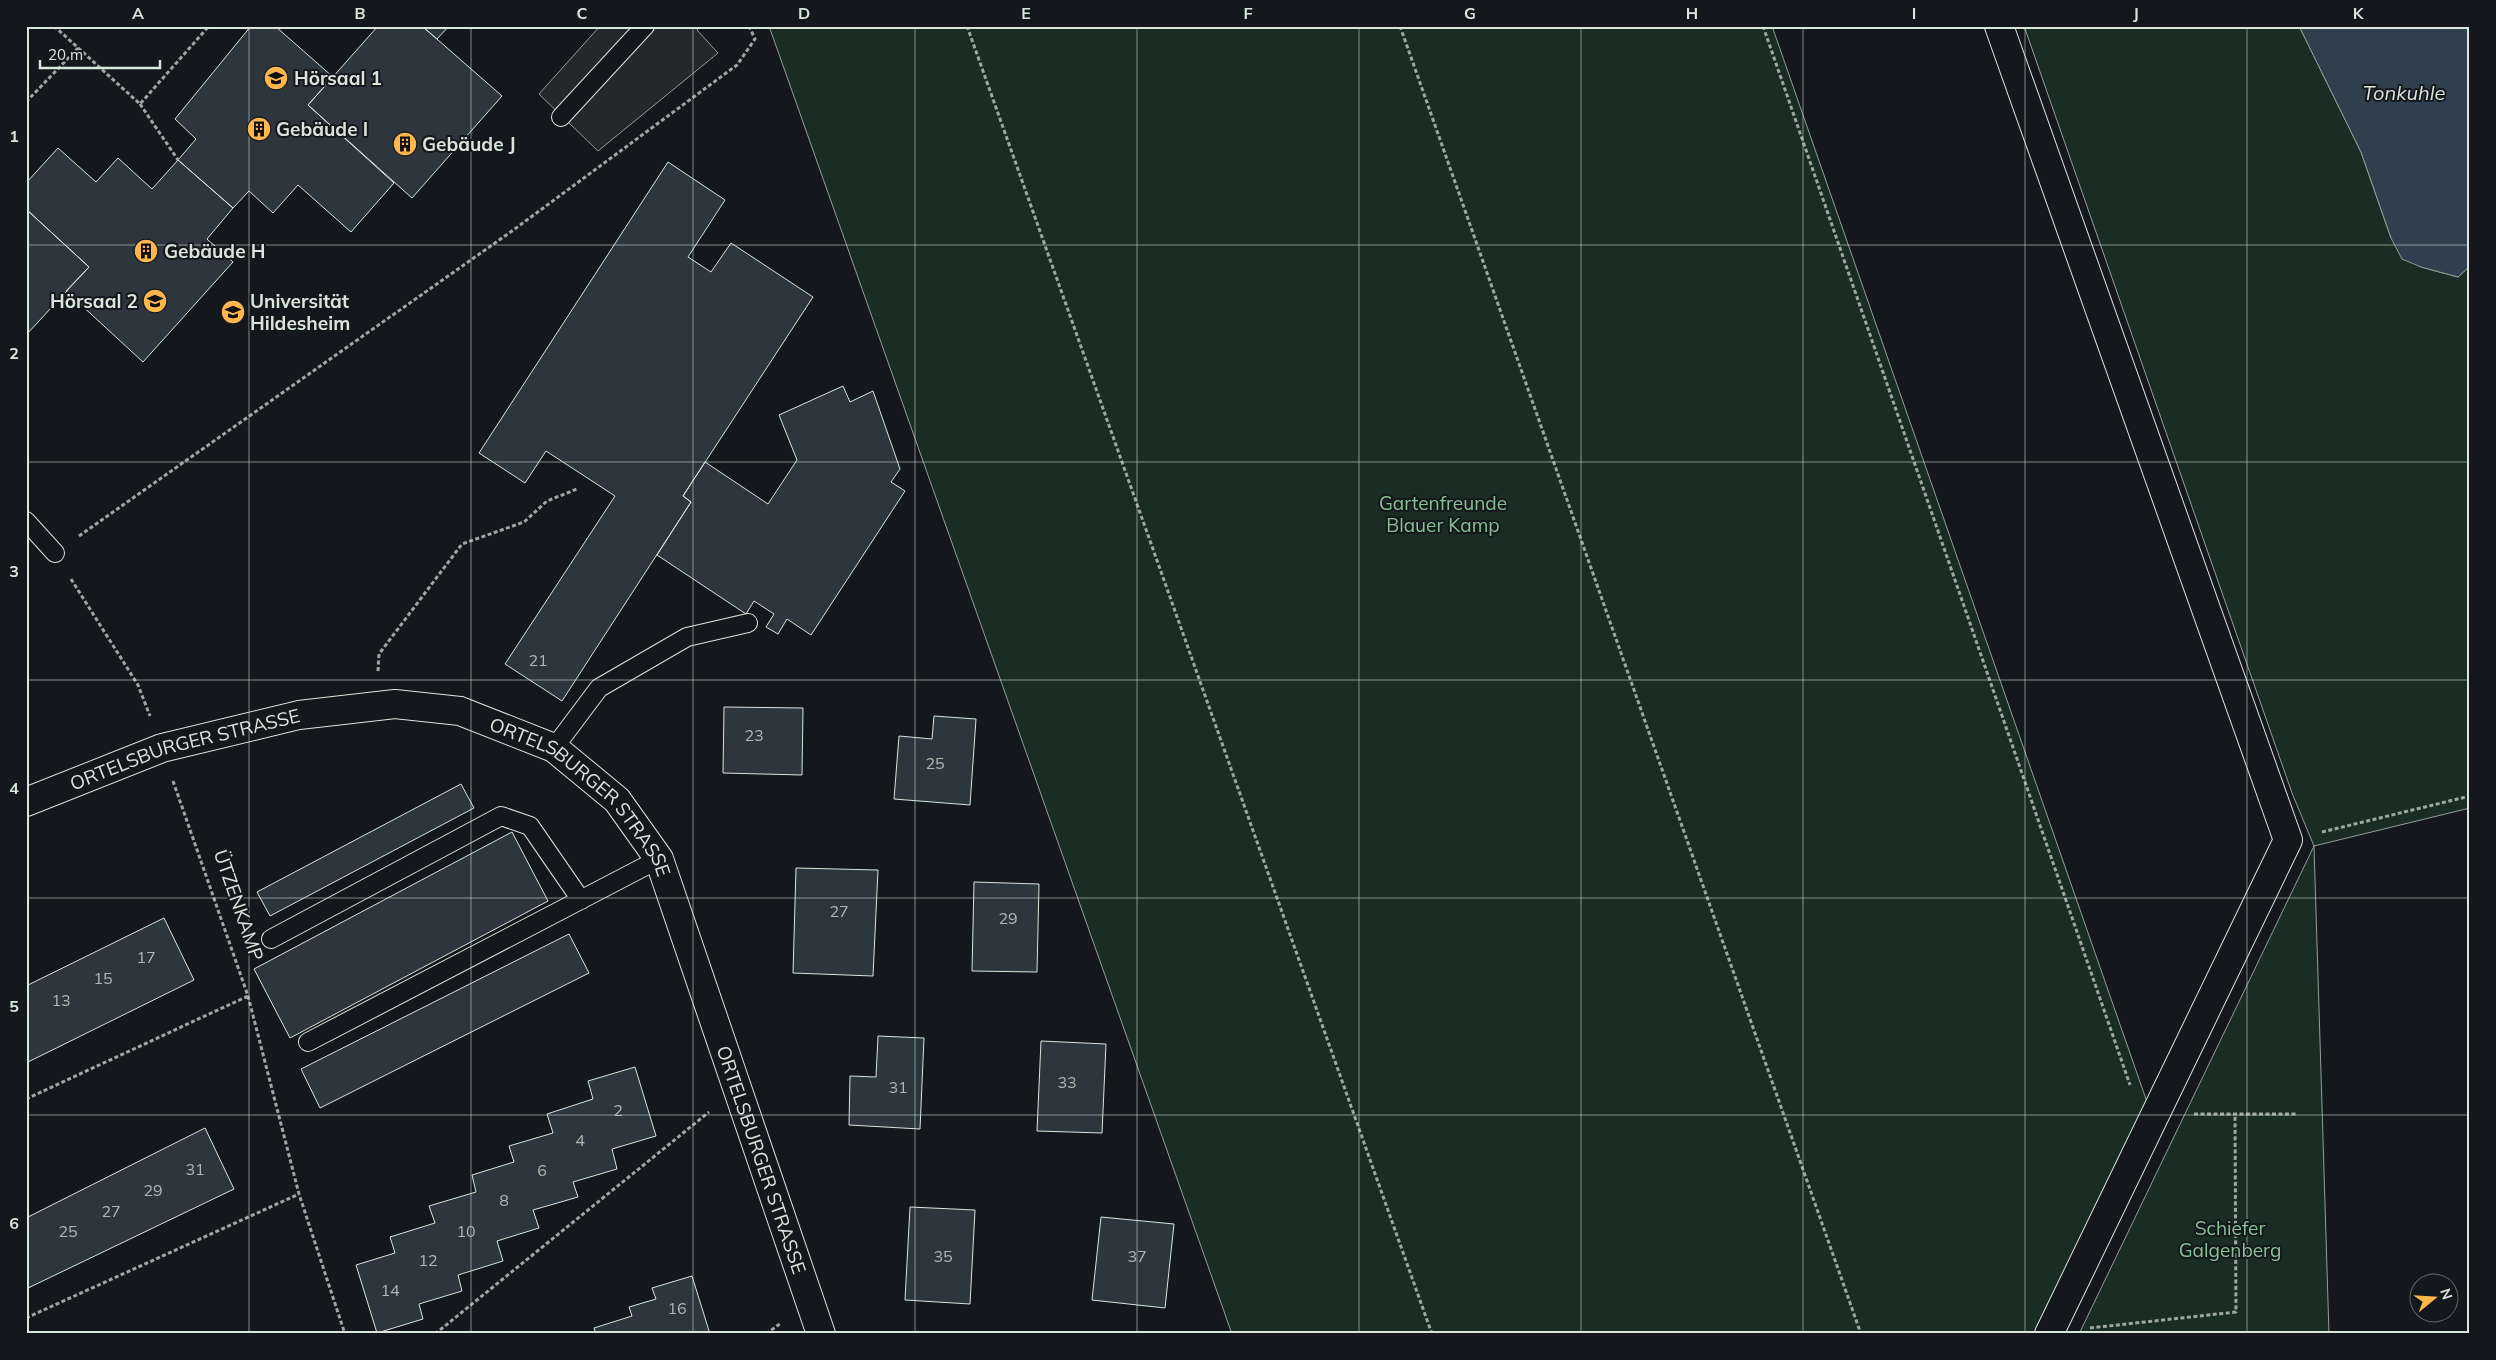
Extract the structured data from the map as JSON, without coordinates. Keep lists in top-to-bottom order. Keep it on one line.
{"streets":{"street":["ORTELSBURGER STRASSE"],"path":["ÜTZENKAMP"]},"crossings":[["ORTELSBURGER STRASSE","ÜTZENKAMP"]],"water":["Tonkuhle"],"parks":["Gartenfreunde Blauer Kamp","Schiefer Galgenberg"],"places":{"school or university":["Hörsaal 1","Hörsaal 2","Universität Hildesheim"],"building":["Gebäude I","Gebäude J","Gebäude H"]},"house_numbers":["21","23","25","27","29","17","15","13","33","31","2","4","31","6","29","8","27","25","10","35","37","12","14","16"],"scale_bar":"20 m","north":"right","grid":{"columns":["A","B","C","D","E","F","G","H","I","J","K"],"rows":["1","2","3","4","5","6"]}}
